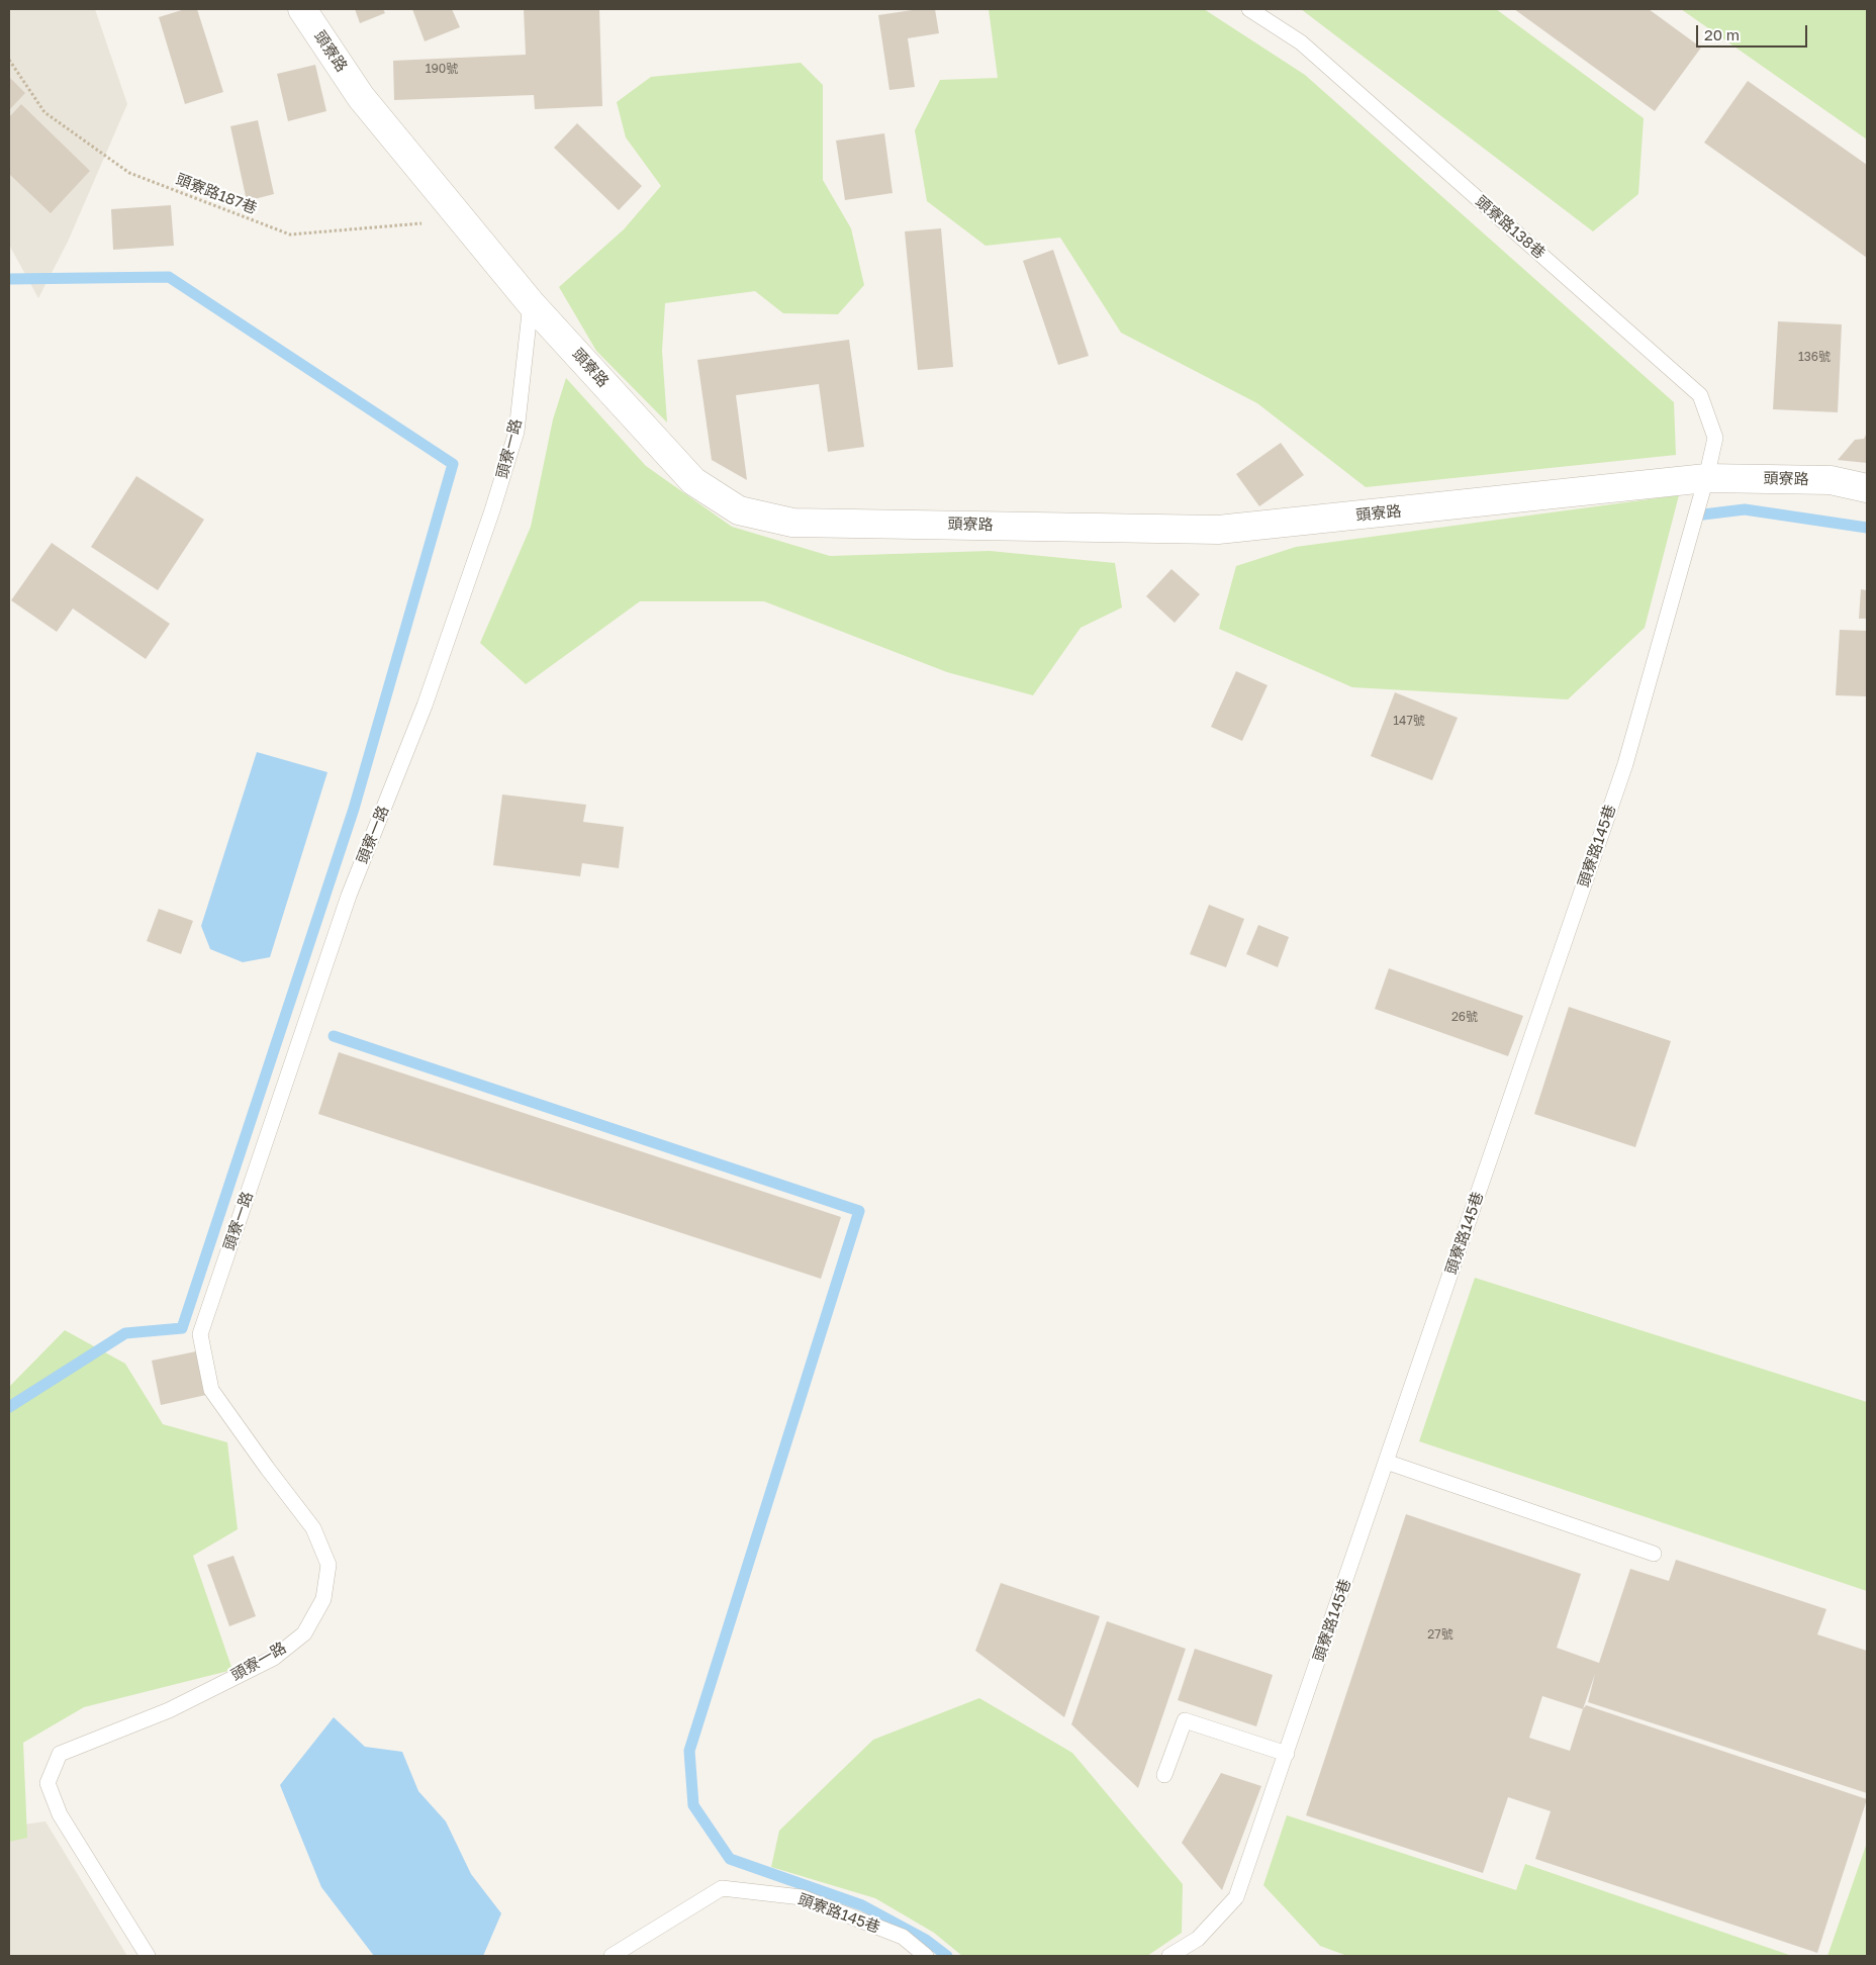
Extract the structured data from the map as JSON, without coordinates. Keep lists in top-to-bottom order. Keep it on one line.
{"streets":{"street":["頭寮路"],"lane":["頭寮路138巷","頭寮一路","頭寮路145巷"],"path":["頭寮路187巷"]},"crossings":[["頭寮路","頭寮路187巷"],["頭寮路","頭寮路138巷"],["頭寮路","頭寮一路"],["頭寮路","頭寮路145巷"],["頭寮路138巷","頭寮路145巷"]],"house_numbers":["190號","136號","147號","26號","27號"],"scale_bar":"20 m"}
